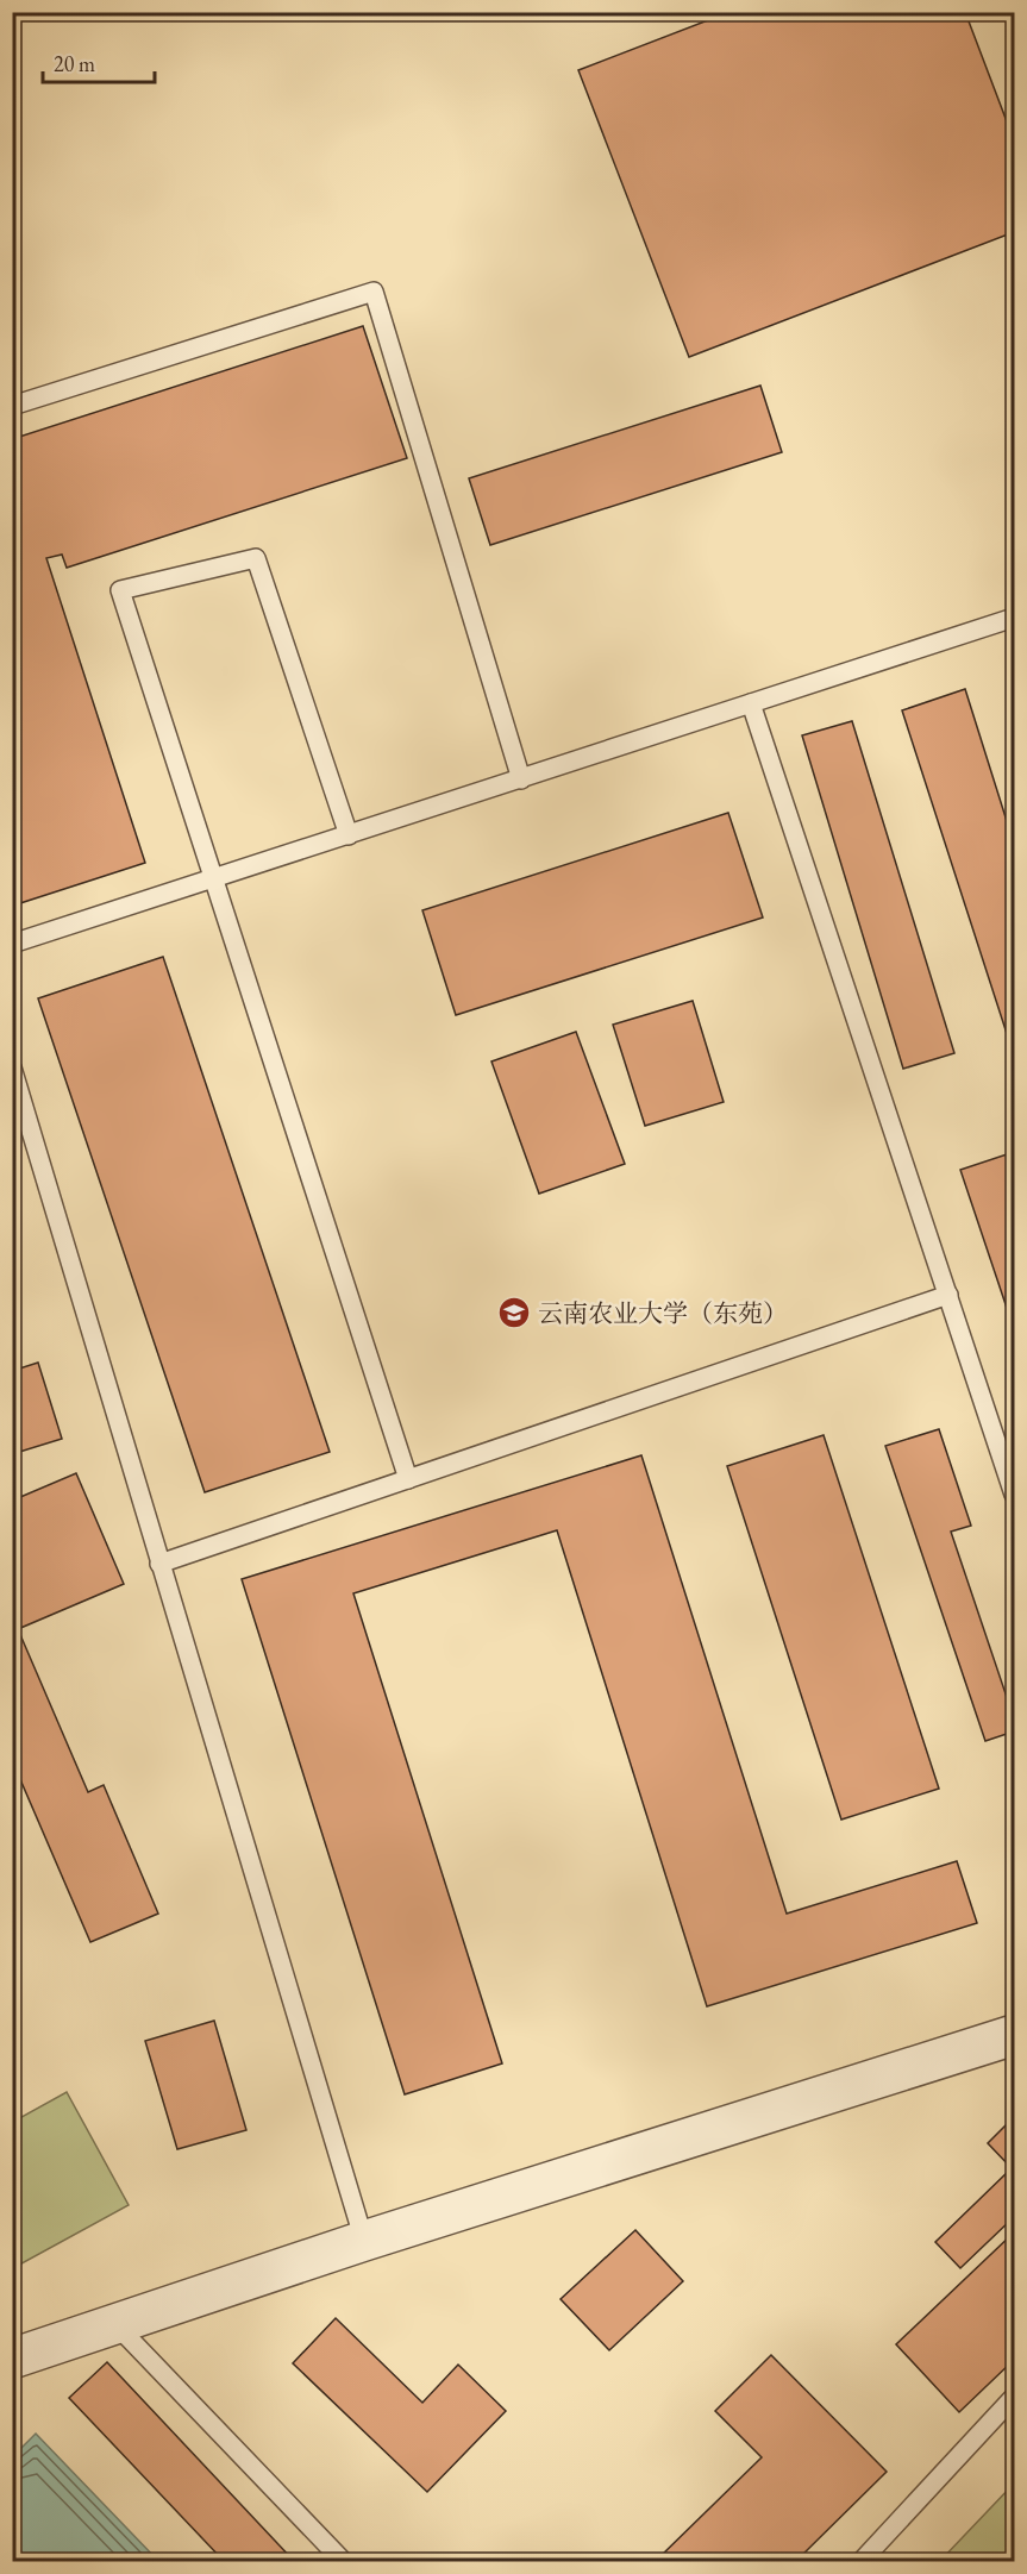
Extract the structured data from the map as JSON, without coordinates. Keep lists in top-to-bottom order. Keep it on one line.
{"places":{"school or university":["云南农业大学（东苑）"]},"scale_bar":"20 m"}
